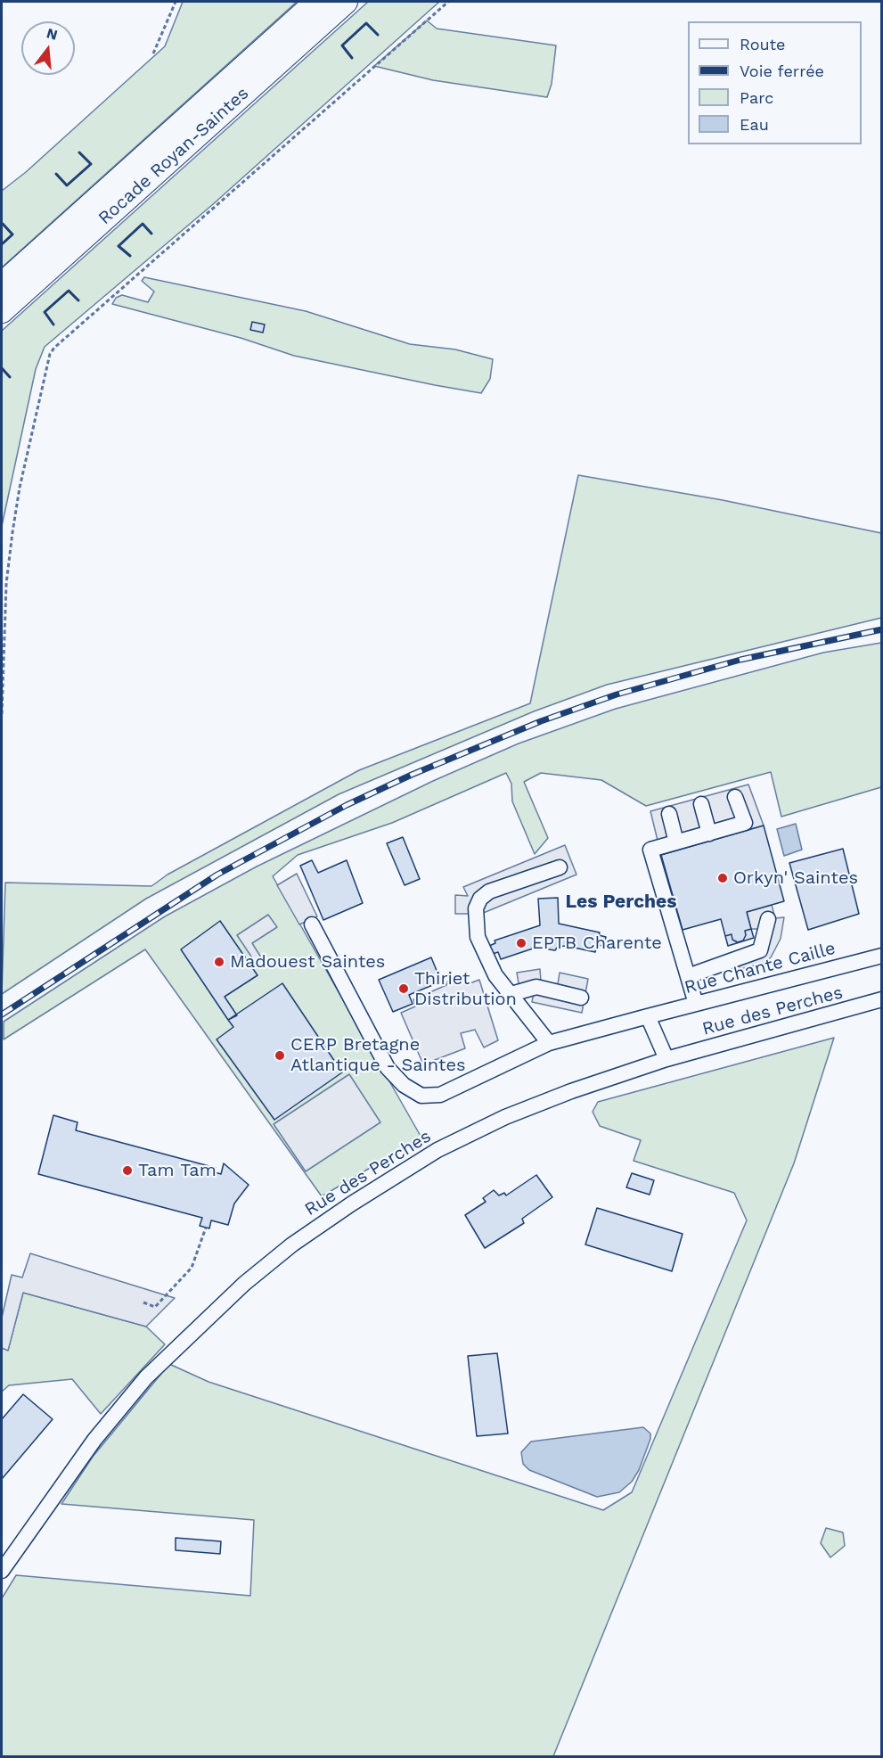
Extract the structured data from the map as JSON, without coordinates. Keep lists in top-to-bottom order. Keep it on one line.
{"streets":{"highway":["Rocade Royan-Saintes"],"street":["Rue Chante Caille","Rue des Perches"]},"districts":["Les Perches"],"places":["Orkyn' Saintes","EPTB Charente","Madouest Saintes","Thiriet Distribution","CERP Bretagne Atlantique - Saintes","Tam Tam"],"legend":["Route","Voie ferrée","Parc","Eau"],"north":"top"}
